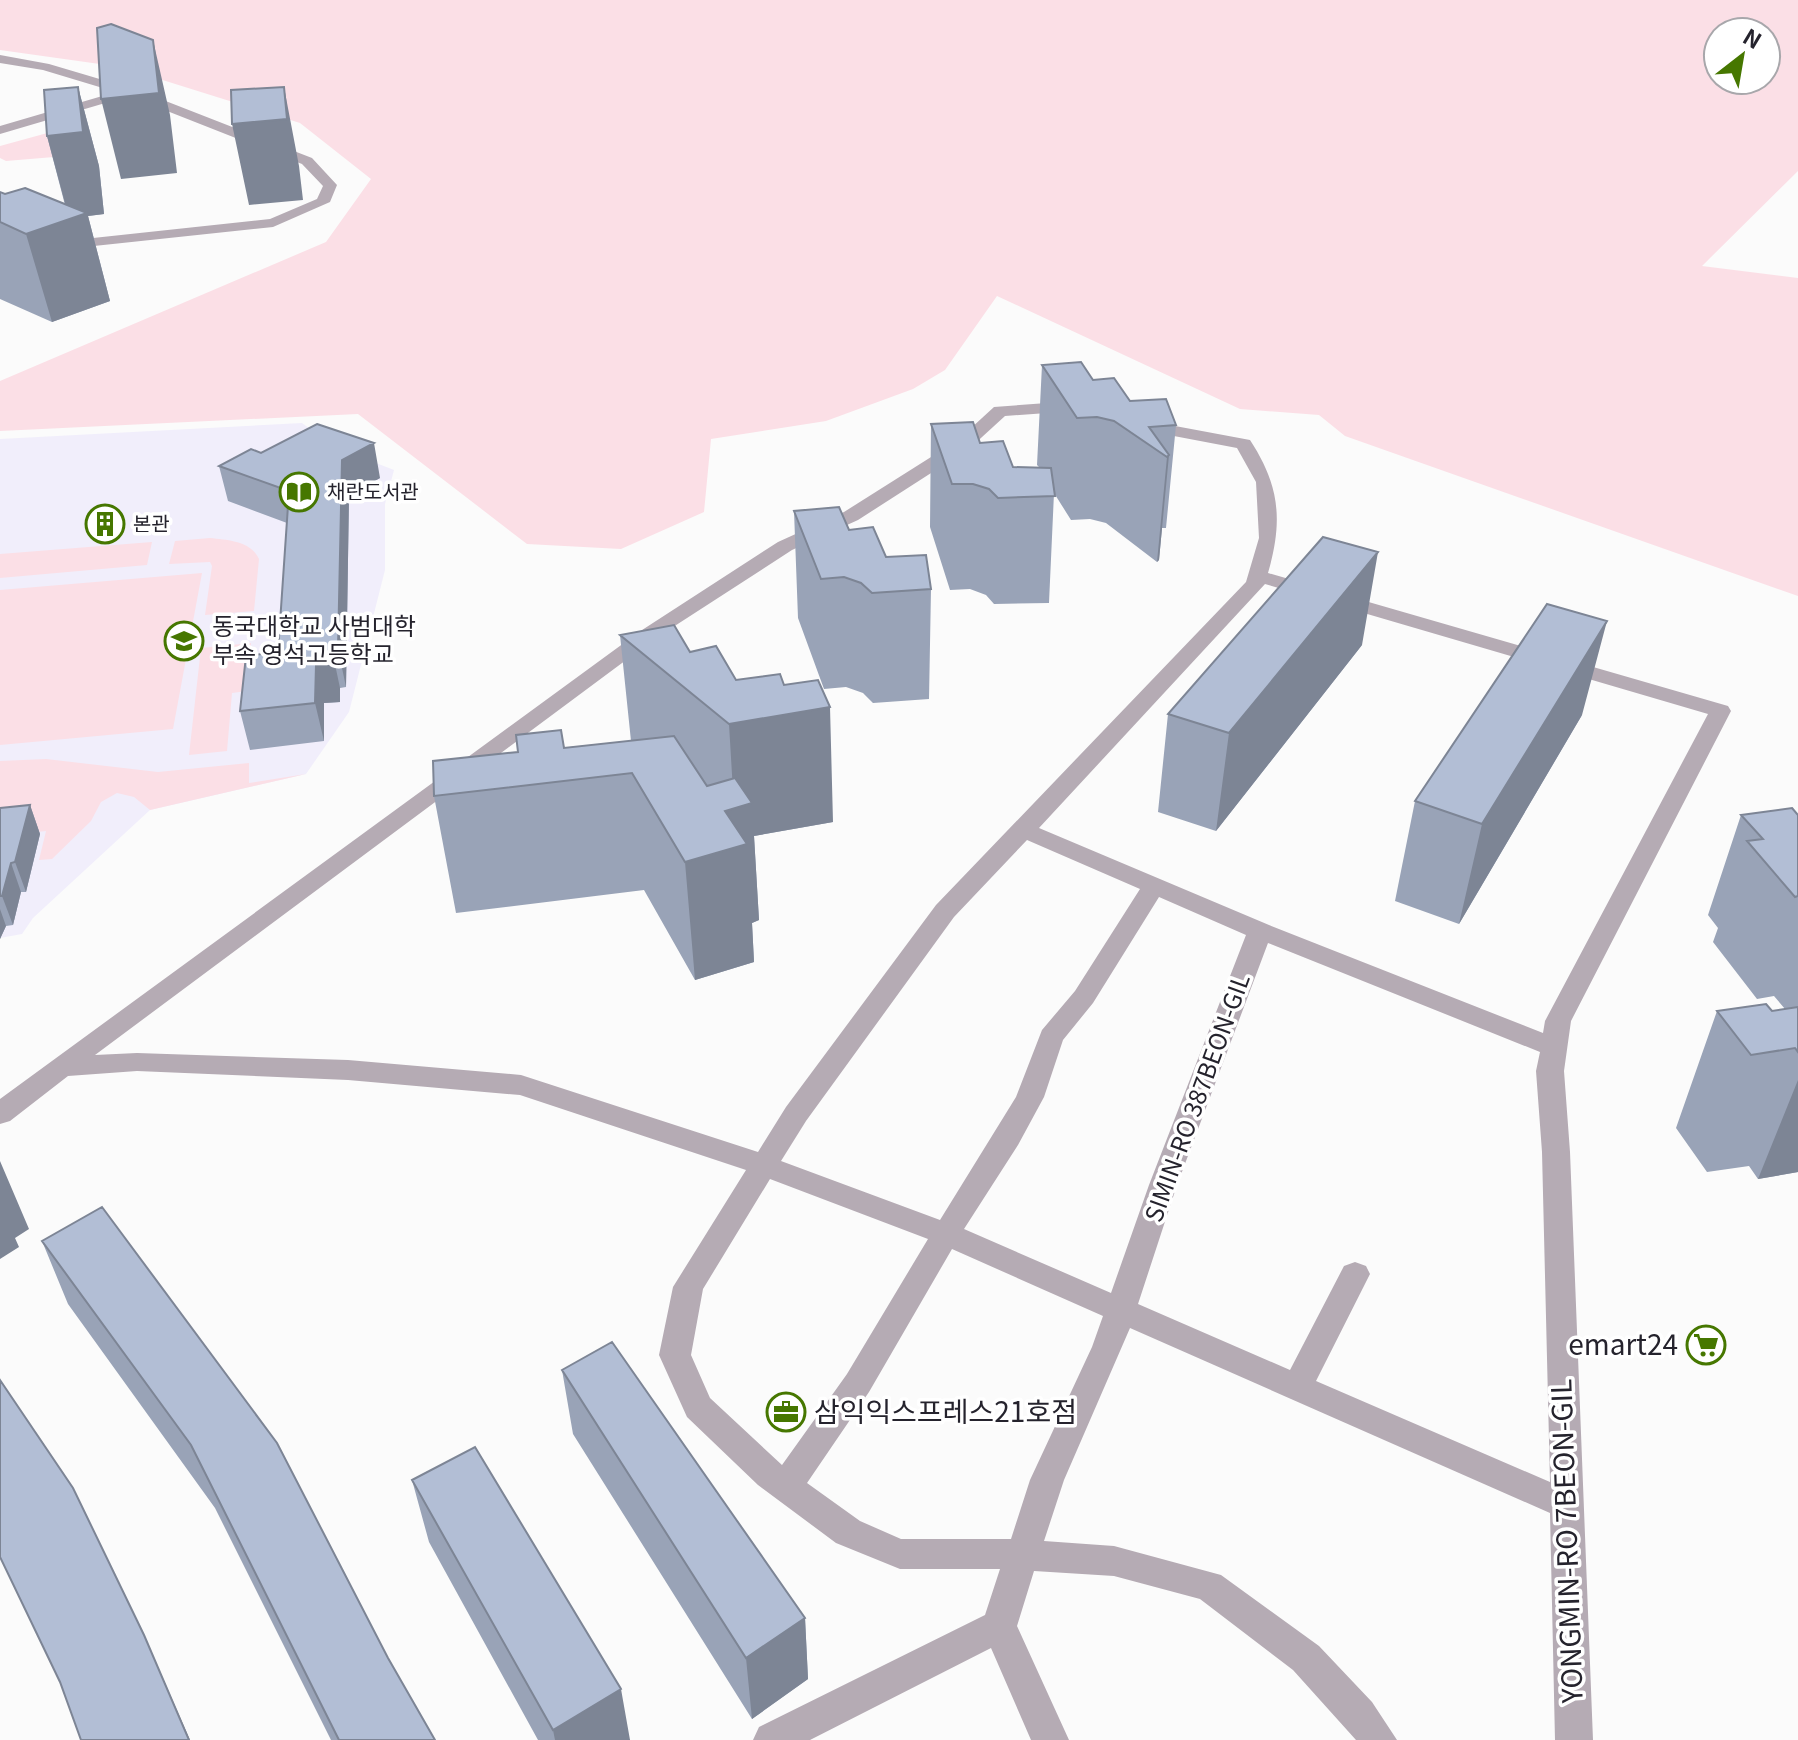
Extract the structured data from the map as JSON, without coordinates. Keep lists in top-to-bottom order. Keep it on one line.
{"streets":{"street":["SIMIN-RO 387BEON-GIL","YONGMIN-RO 7BEON-GIL"]},"places":{"library":["채란도서관"],"building":["본관"],"school or university":["동국대학교 사범대학 부속 영석고등학교"],"supermarket":["emart24"],"office":["삼익익스프레스21호점"]},"north":"top right"}
